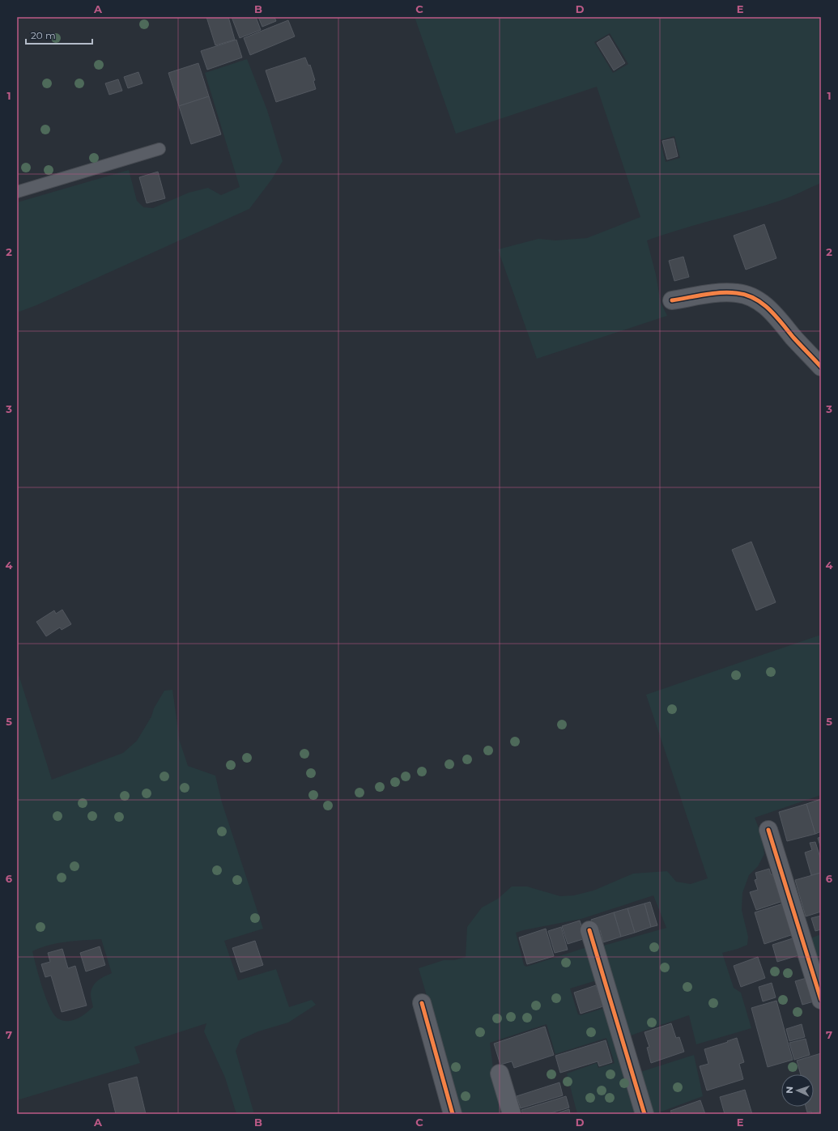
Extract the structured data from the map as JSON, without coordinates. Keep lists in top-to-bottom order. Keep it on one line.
{"scale_bar":"20 m","north":"left","grid":{"columns":["A","B","C","D","E"],"rows":["1","2","3","4","5","6","7"]}}
